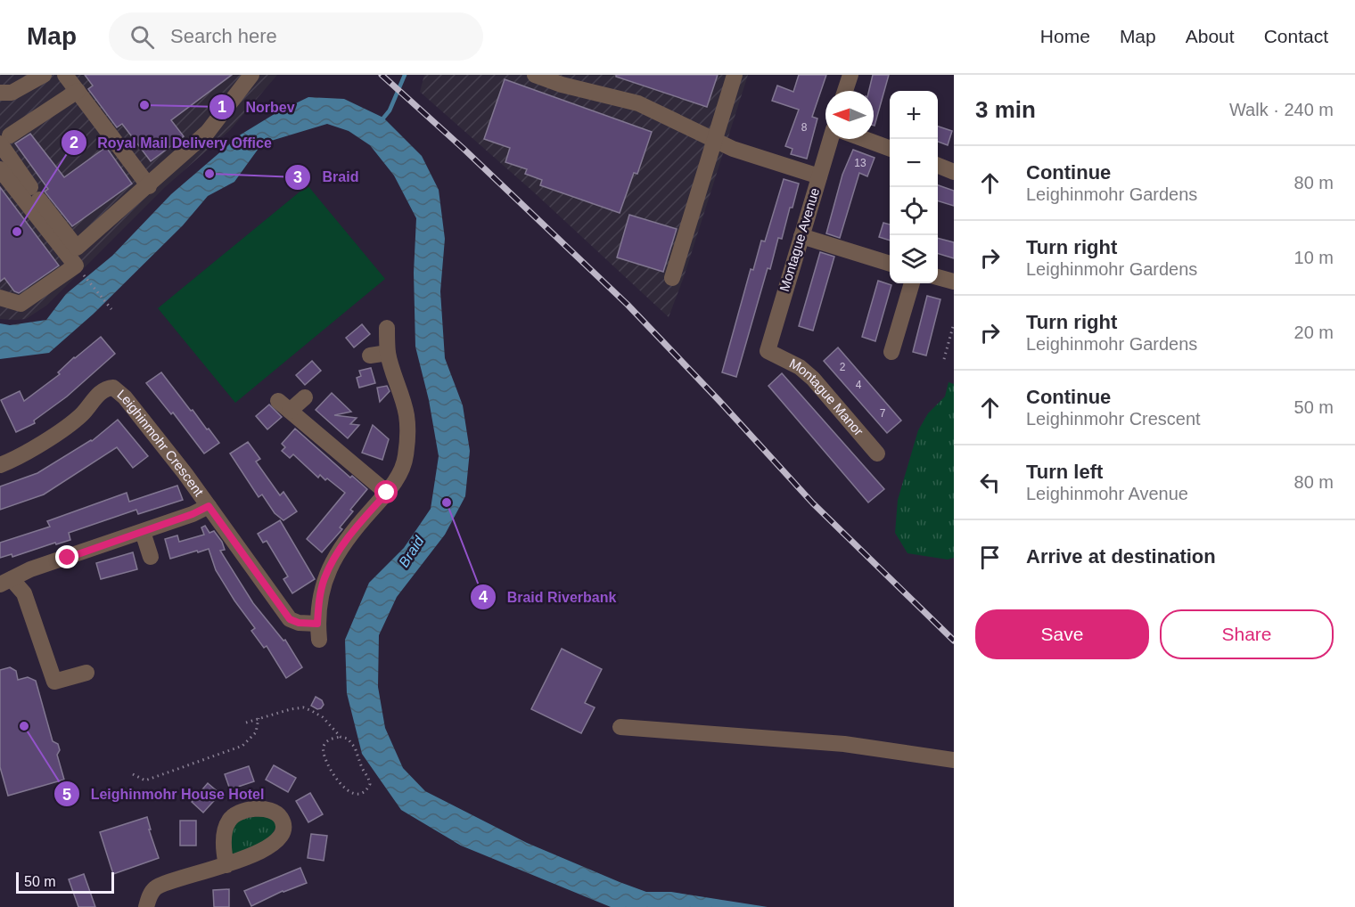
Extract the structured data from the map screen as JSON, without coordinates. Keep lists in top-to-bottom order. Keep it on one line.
{"streets":{"street":["Montague Avenue","Montague Manor","Leighinmohr Crescent"]},"crossings":[["Montague Avenue","Montague Manor"]],"water":["Braid"],"places":["Norbev","Braid","Royal Mail Delivery Office","Braid Riverbank","Leighinmohr House Hotel"],"house_numbers":["8","13","2","4","7"],"scale_bar":"50 m","north":"left","page":{"header":"Map","search":"Search here","nav":["Home","Map","About","Contact"],"heading":["3 min","Walk · 240 m"],"map_buttons":["+","−"],"list":[["Continue","Leighinmohr Gardens","80 m"],["Turn right","Leighinmohr Gardens","10 m"],["Turn right","Leighinmohr Gardens","20 m"],["Continue","Leighinmohr Crescent","50 m"],["Turn left","Leighinmohr Avenue","80 m"],"Arrive at destination"],"buttons":["Save","Share"],"scale":"50 m"}}
